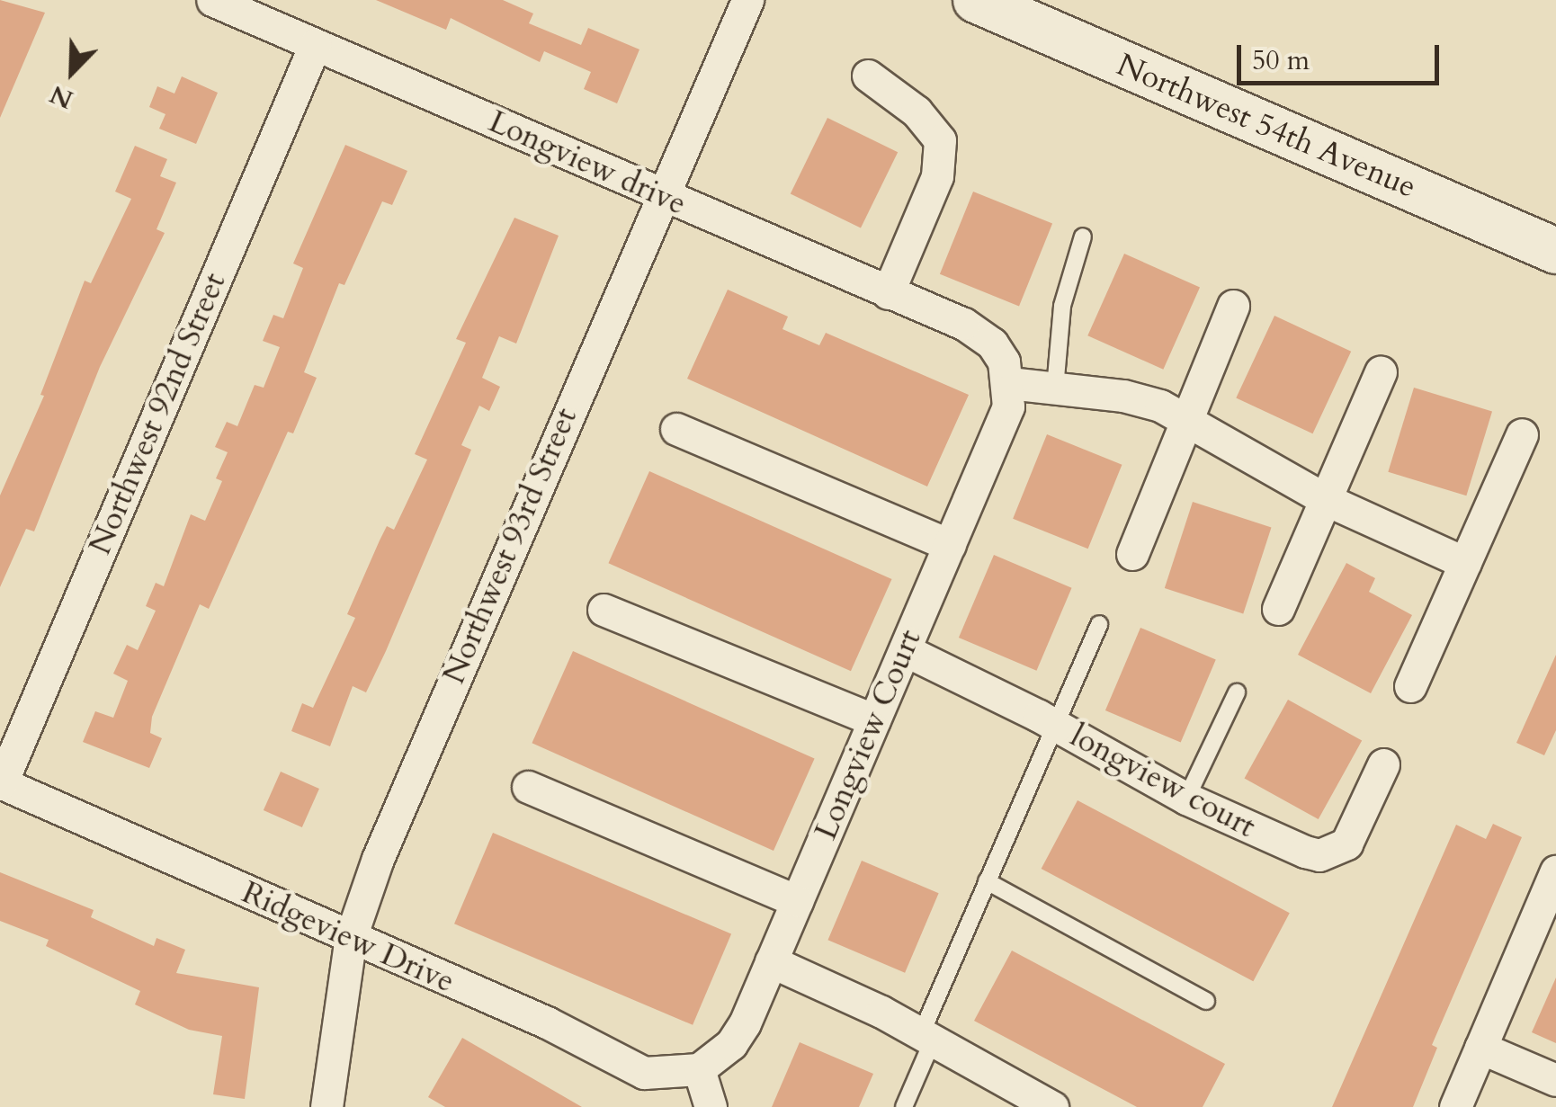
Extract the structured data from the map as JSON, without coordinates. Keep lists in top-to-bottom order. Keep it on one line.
{"streets":{"street":["Northwest 54th Avenue","Longview drive","Northwest 92nd Street","Northwest 93rd Street","Longview Court","longview court","Ridgeview Drive"]},"crossings":[["Longview drive","Northwest 92nd Street"],["Longview drive","Northwest 93rd Street"],["Longview drive","Longview Court"],["Northwest 92nd Street","Ridgeview Drive"],["Northwest 93rd Street","Ridgeview Drive"],["Longview Court","longview court"],["Longview Court","Ridgeview Drive"]],"scale_bar":"50 m","north":"bottom left"}
